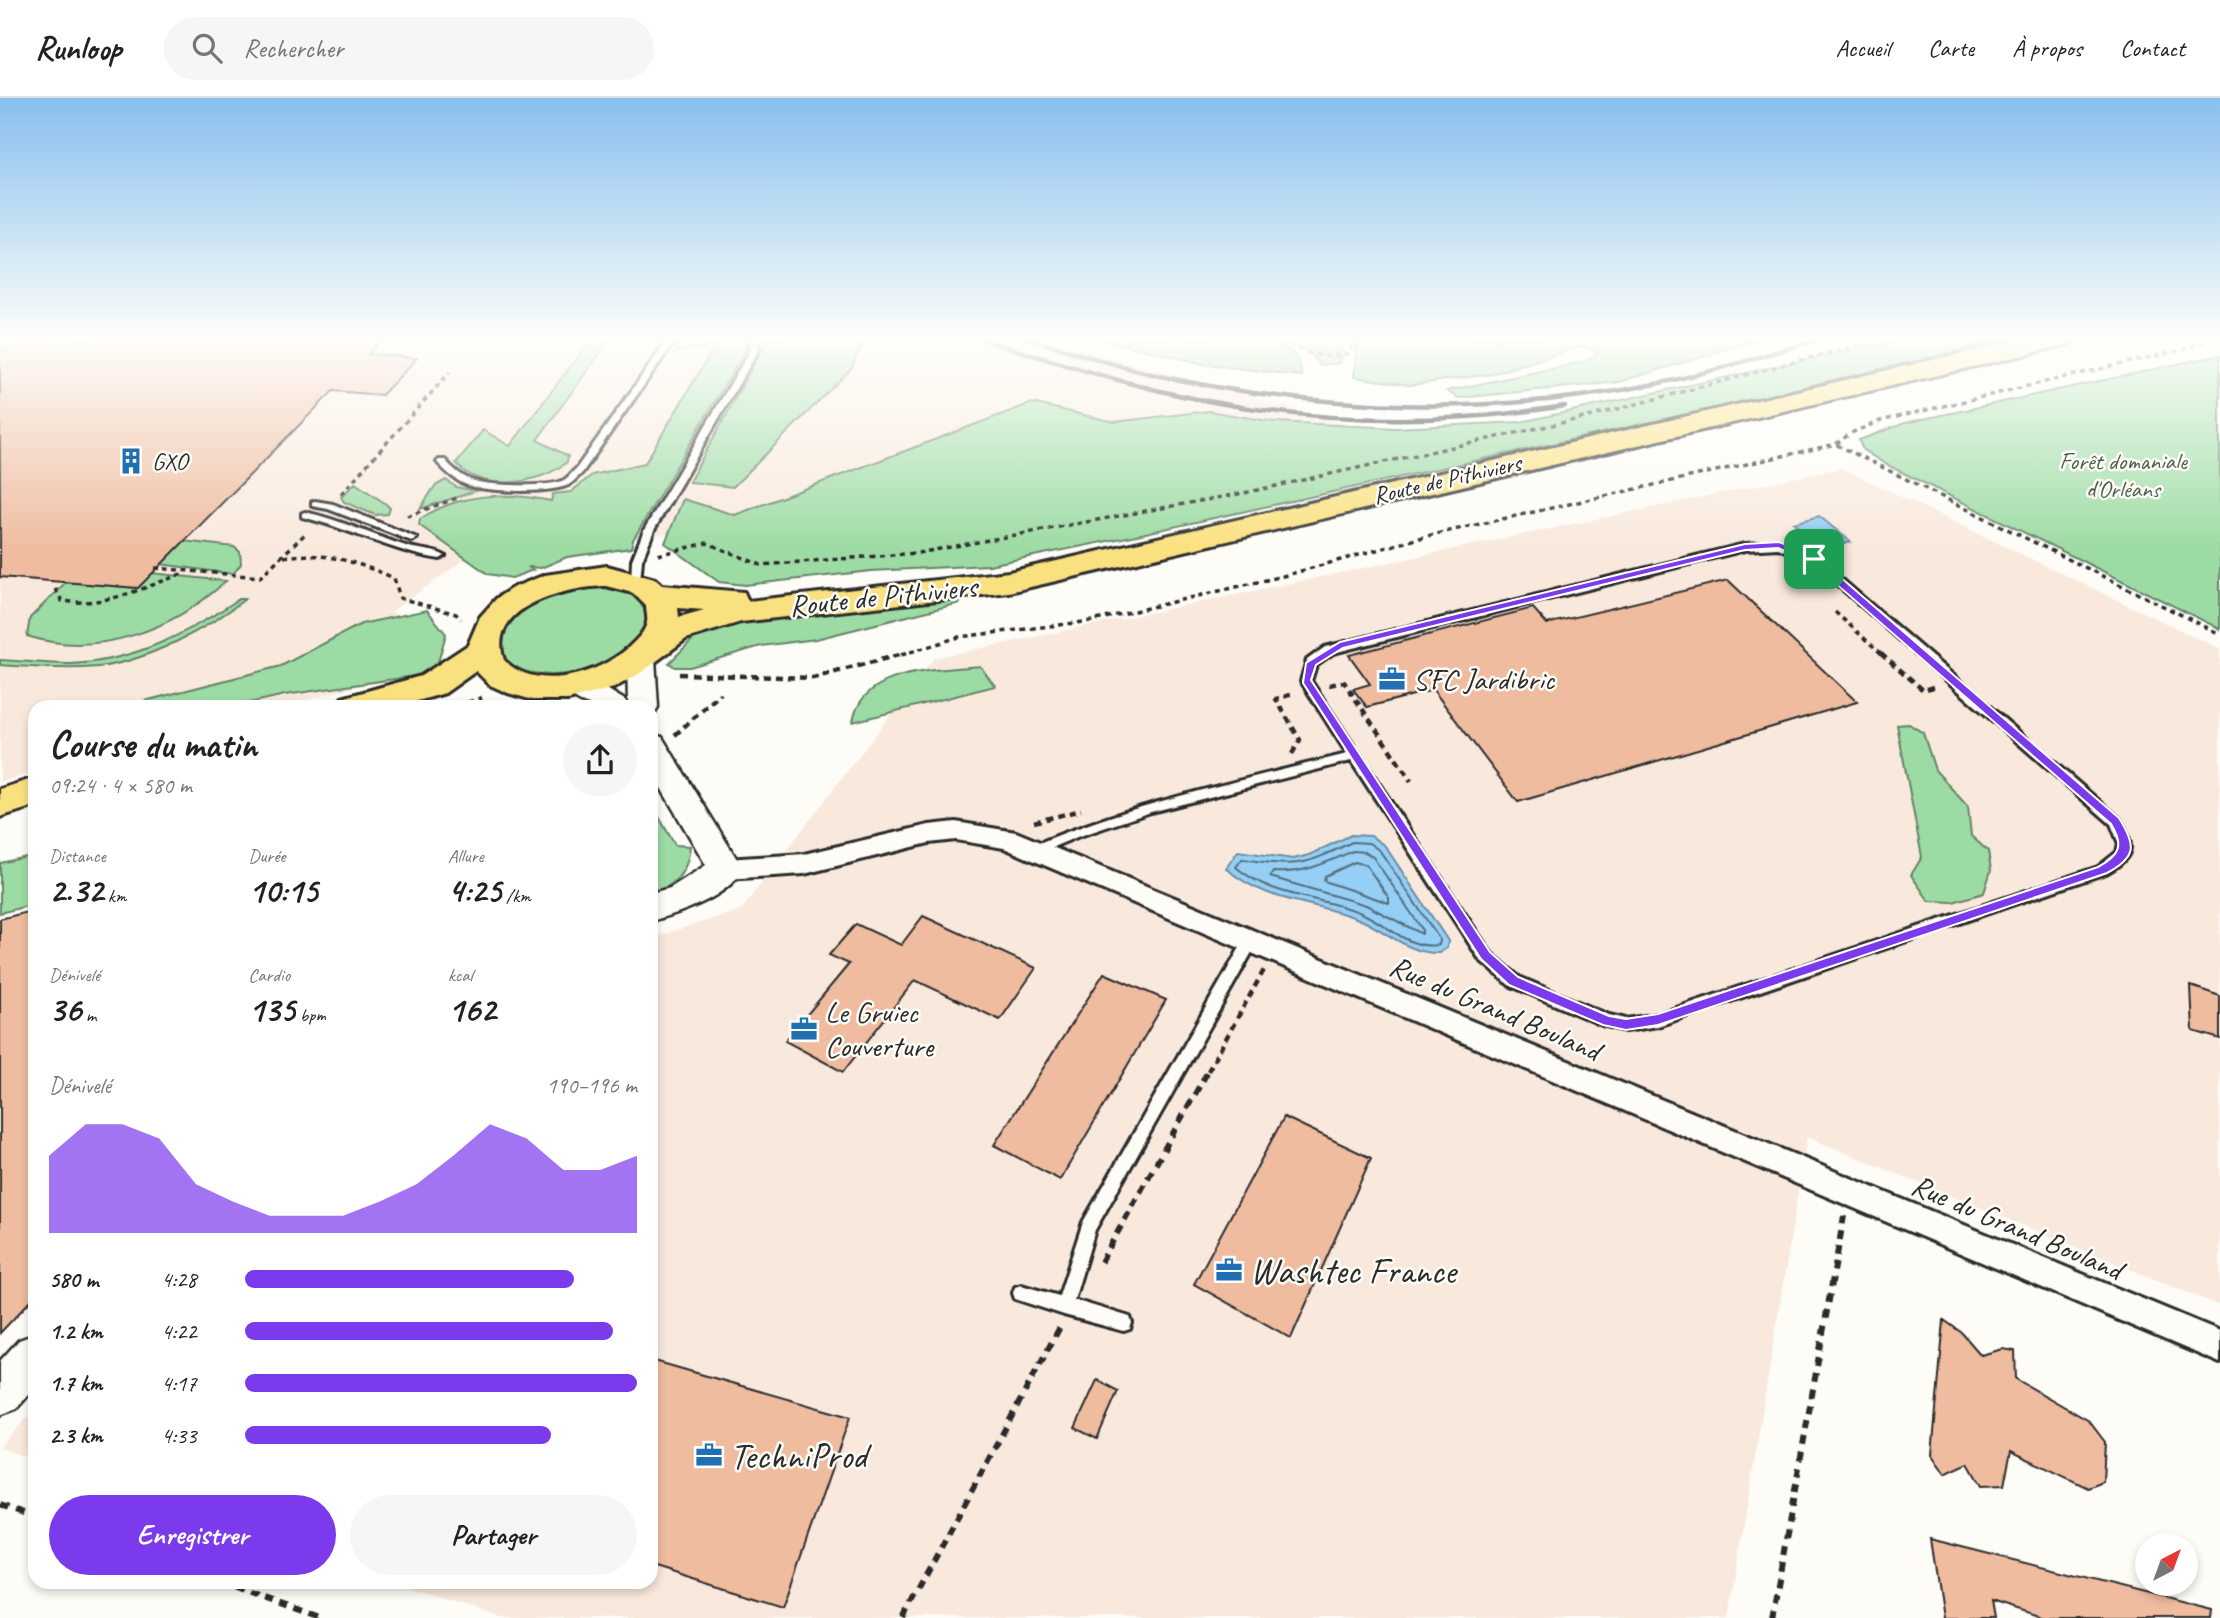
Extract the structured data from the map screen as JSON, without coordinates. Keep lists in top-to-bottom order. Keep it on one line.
{"streets":{"main road":["Route de Pithiviers"],"street":["Rue du Grand Bouland"]},"parks":["Forêt domaniale d'Orléans"],"places":{"building":["GXO"],"office":["SFC Jardibric","Le Gruiec Couverture","Washtec France","TechniProd"]},"north":"top right","page":{"header":"Runloop","search":"Rechercher","nav":["Accueil","Carte","À propos","Contact"],"heading":["Course du matin","09:24 · 4 × 580 m"],"stats":[["Distance","2.32 km"],["Durée","10:15"],["Allure","4:25 /km"],["Dénivelé","36 m"],["Cardio","135 bpm"],["kcal","162"]],"chart":["Dénivelé","190–196 m"],"list":[{"name":"580 m","note":"4:28"},{"name":"1.2 km","note":"4:22"},{"name":"1.7 km","note":"4:17"},{"name":"2.3 km","note":"4:33"}],"buttons":["Enregistrer","Partager"]}}
